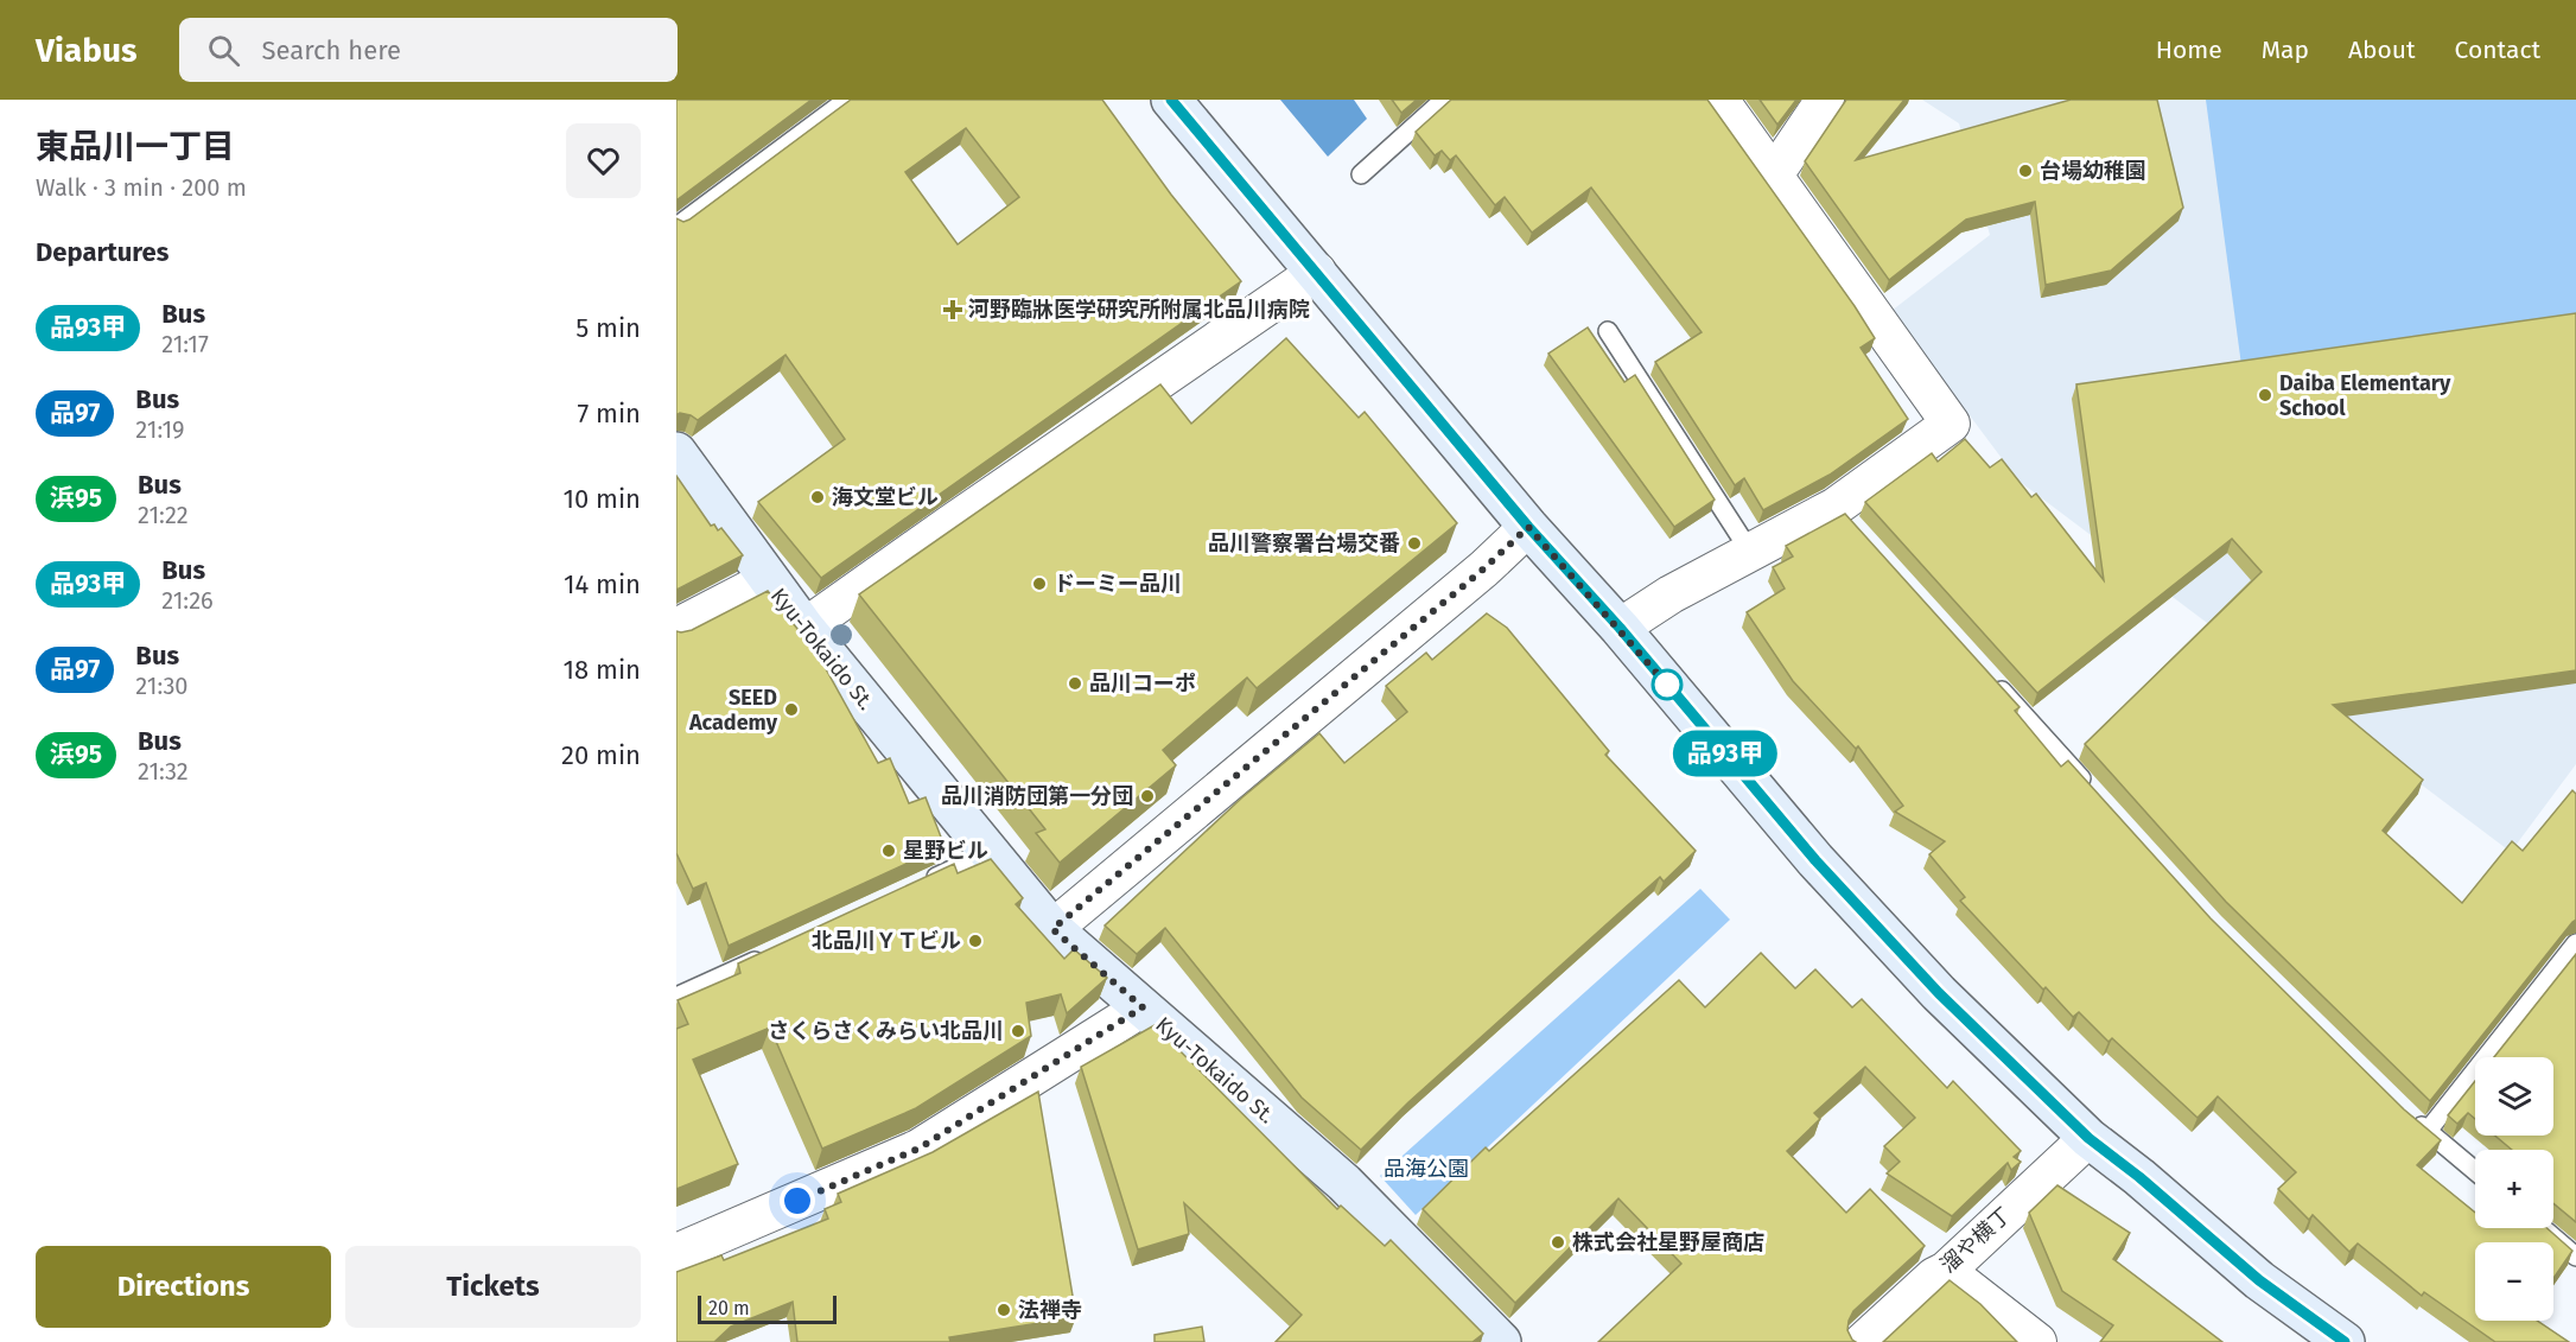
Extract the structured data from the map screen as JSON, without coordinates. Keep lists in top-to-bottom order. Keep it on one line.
{"streets":{"street":["Kyu-Tokaido St.","溜や横丁"]},"parks":["品海公園"],"places":{"other":["台場幼稚園","Daiba Elementary School","海文堂ビル","品川警察署台場交番","ドーミー品川","品川コーポ","SEED Academy","品川消防団第一分団","星野ビル","北品川ＹＴビル","さくらさくみらい北品川","株式会社星野屋商店","法禅寺"],"health":["河野臨牀医学研究所附属北品川病院"]},"lines":["bus line 品93甲"],"scale_bar":"20 m","page":{"header":"Viabus","search":"Search here","nav":["Home","Map","About","Contact"],"heading":[["東品川一丁目","Walk · 3 min · 200 m"],"Departures"],"on_map":"品93甲","list":[{"mark":"品93甲","name":"Bus","note":"21:17","value":"5 min"},{"mark":"品97","name":"Bus","note":"21:19","value":"7 min"},{"mark":"浜95","name":"Bus","note":"21:22","value":"10 min"},{"mark":"品93甲","name":"Bus","note":"21:26","value":"14 min"},{"mark":"品97","name":"Bus","note":"21:30","value":"18 min"},{"mark":"浜95","name":"Bus","note":"21:32","value":"20 min"}],"map_buttons":["+","−"],"buttons":["Directions","Tickets"],"scale":"20 m"}}
